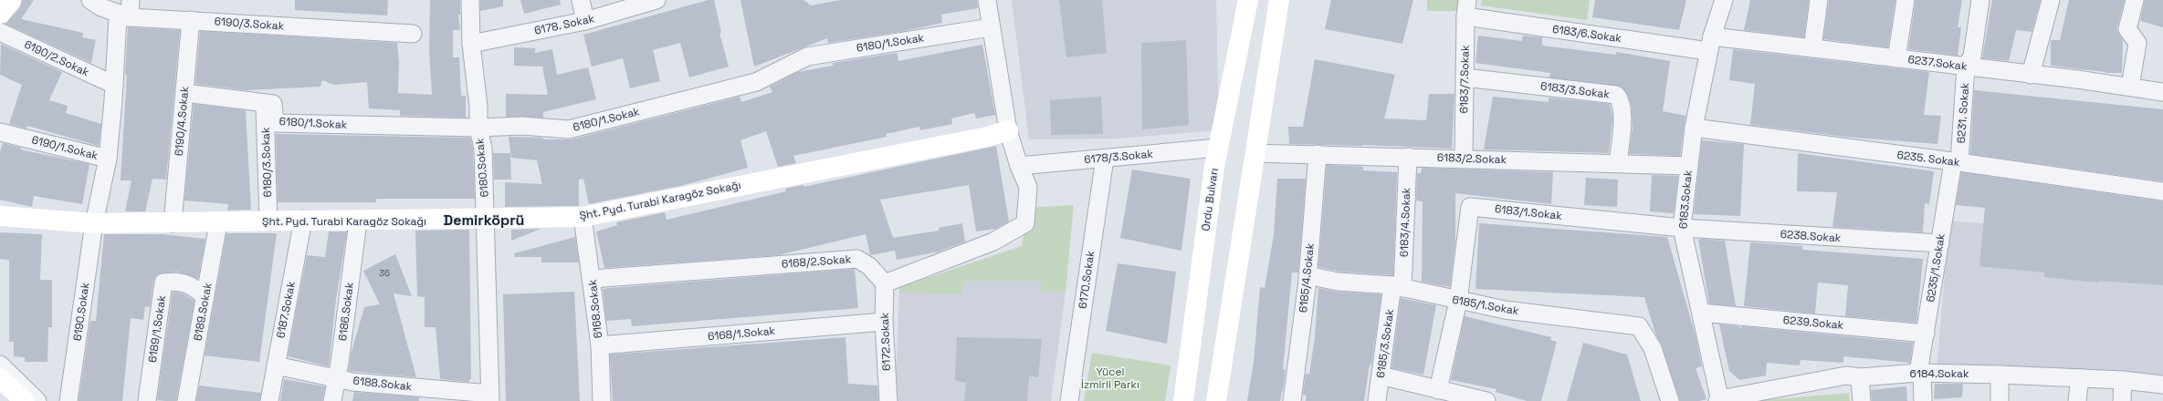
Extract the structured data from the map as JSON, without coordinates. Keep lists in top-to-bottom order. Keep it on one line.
{"streets":{"street":["6190/3.Sokak","6178. Sokak","6183/6.Sokak","6180/1.Sokak","6190/2.Sokak","6237.Sokak","6183/7.Sokak","6183/3.Sokak","6231. Sokak","6190/4.Sokak","6190/1.Sokak","6178/3.Sokak","6183/2.Sokak","6235. Sokak","6180/3.Sokak","6180.Sokak","Ordu Bulvarı","6183.Sokak","Şht. Pyd. Turabi Karagöz Sokağı","6183/1.Sokak","6183/4.Sokak","6238.Sokak","6168/2.Sokak","6235/1.Sokak","6185/4.Sokak","6170.Sokak","6185/1.Sokak","6168.Sokak","6187.Sokak","6190.Sokak","6189.Sokak","6186.Sokak","6239.Sokak","6189/1.Sokak","6168/1.Sokak","6172.Sokak","6185/3.Sokak","6184.Sokak","6188.Sokak"]},"crossings":[["6190/3.Sokak","6190/4.Sokak"],["6178. Sokak","6180.Sokak"],["6183/6.Sokak","6237.Sokak"],["6183/6.Sokak","6183/7.Sokak"],["6183/6.Sokak","6183.Sokak"],["6180/1.Sokak","6180/3.Sokak"],["6180/1.Sokak","6180.Sokak"],["6237.Sokak","6231. Sokak"],["6237.Sokak","6183.Sokak"],["6183/7.Sokak","6183/3.Sokak"],["6183/7.Sokak","6183/2.Sokak"],["6183/3.Sokak","6183/2.Sokak"],["6231. Sokak","6235. Sokak"],["6231. Sokak","6235/1.Sokak"],["6190/4.Sokak","Şht. Pyd. Turabi Karagöz Sokağı"],["6190/1.Sokak","Şht. Pyd. Turabi Karagöz Sokağı"],["6190/1.Sokak","6190.Sokak"],["6178/3.Sokak","Ordu Bulvarı"],["6178/3.Sokak","6170.Sokak"],["6183/2.Sokak","6183.Sokak"],["6183/2.Sokak","6183/4.Sokak"],["6183/2.Sokak","6185/4.Sokak"],["6235. Sokak","6183.Sokak"],["6235. Sokak","6235/1.Sokak"],["6180/3.Sokak","Şht. Pyd. Turabi Karagöz Sokağı"],["6180.Sokak","Şht. Pyd. Turabi Karagöz Sokağı"],["6180.Sokak","6188.Sokak"],["6183.Sokak","6183/1.Sokak"],["6183.Sokak","6238.Sokak"],["6183.Sokak","6239.Sokak"],["6183.Sokak","6184.Sokak"],["Şht. Pyd. Turabi Karagöz Sokağı","6168.Sokak"],["Şht. Pyd. Turabi Karagöz Sokağı","6187.Sokak"],["Şht. Pyd. Turabi Karagöz Sokağı","6190.Sokak"],["Şht. Pyd. Turabi Karagöz Sokağı","6189.Sokak"],["Şht. Pyd. Turabi Karagöz Sokağı","6186.Sokak"],["6183/1.Sokak","6238.Sokak"],["6183/1.Sokak","6185/1.Sokak"],["6183/4.Sokak","6185/1.Sokak"],["6183/4.Sokak","6185/3.Sokak"],["6238.Sokak","6235/1.Sokak"],["6168/2.Sokak","6168.Sokak"],["6168/2.Sokak","6172.Sokak"],["6235/1.Sokak","6239.Sokak"],["6235/1.Sokak","6184.Sokak"],["6185/4.Sokak","6185/1.Sokak"],["6185/1.Sokak","6185/3.Sokak"],["6168.Sokak","6168/1.Sokak"],["6187.Sokak","6188.Sokak"],["6189.Sokak","6189/1.Sokak"],["6186.Sokak","6188.Sokak"],["6168/1.Sokak","6172.Sokak"]],"districts":["Demirköprü"],"parks":["Yücel İzmirli Parkı"],"house_numbers":["36"]}
